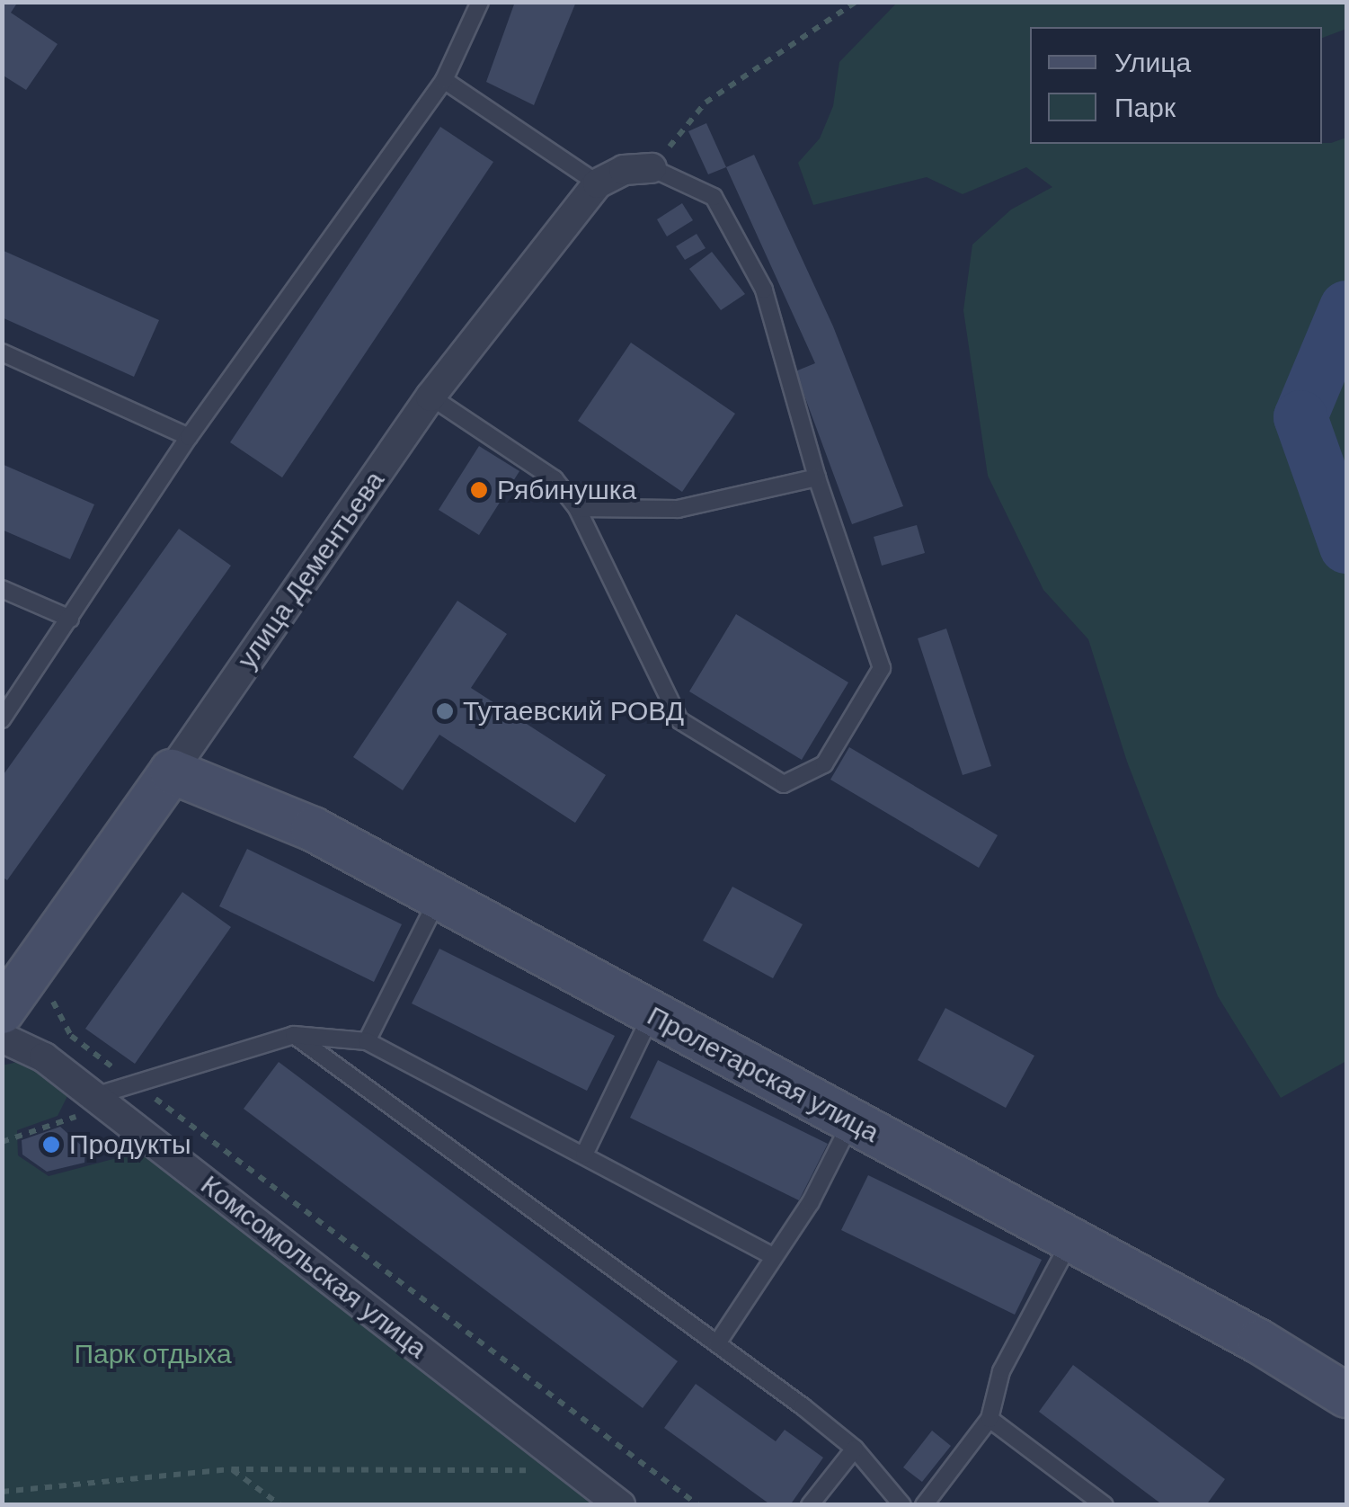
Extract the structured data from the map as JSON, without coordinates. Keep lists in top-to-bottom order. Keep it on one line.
{"streets":{"street":["улица Дементьева","Пролетарская улица","Комсомольская улица"]},"crossings":[["улица Дементьева","Пролетарская улица"]],"parks":["Парк отдыха"],"places":["Рябинушка","Тутаевский РОВД","Продукты"],"legend":["Улица","Парк"]}
